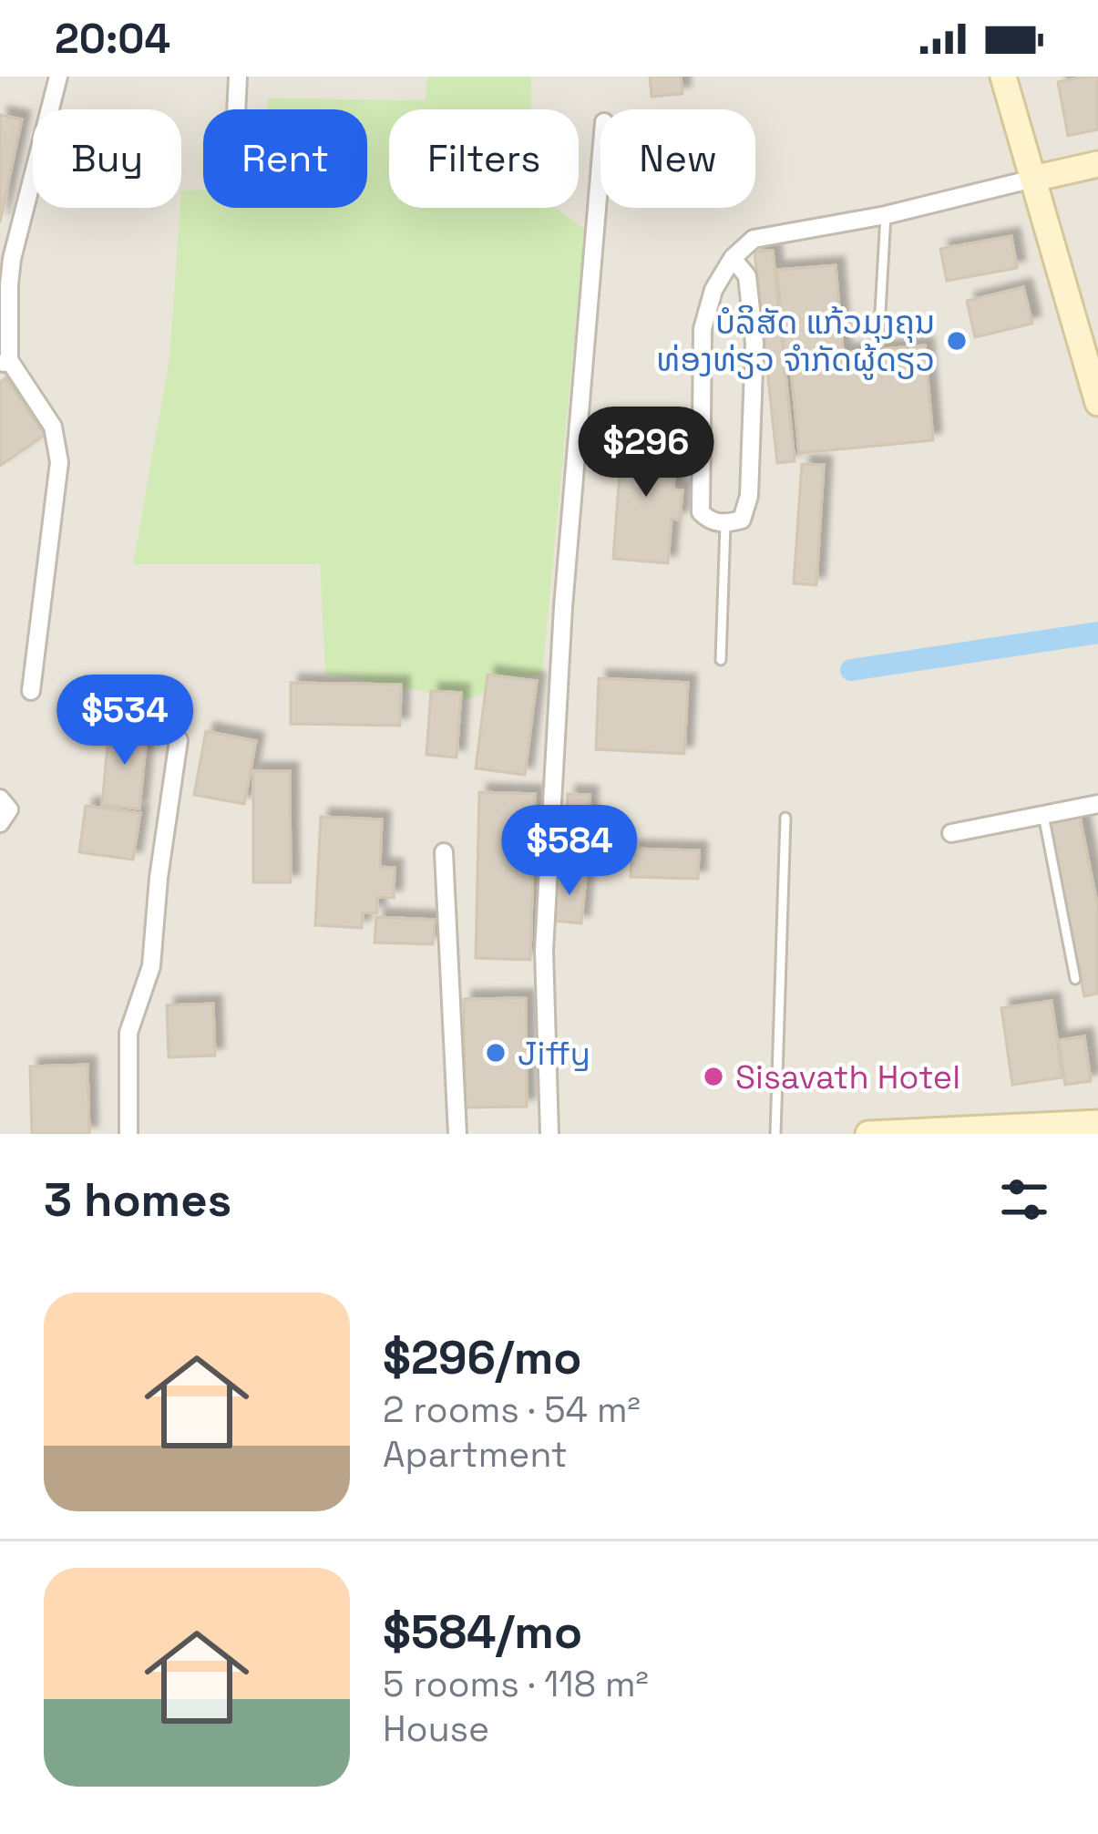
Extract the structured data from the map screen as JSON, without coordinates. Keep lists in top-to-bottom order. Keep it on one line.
{"places":["ບໍລິສັດ ແກ້ວມຸງຄຸນ ທ່ອງທ່ຽວ ຈຳກັດຜູ້ດຽວ","Jiffy","Sisavath Hotel"],"page":{"status":"20:04","chip":["Buy","Rent","Filters","New"],"price":["$296","$534","$584"],"heading":"3 homes","list":[{"name":"$296/mo","note":"2 rooms · 54 m² · Apartment"},{"name":"$584/mo","note":"5 rooms · 118 m² · House"}]}}
